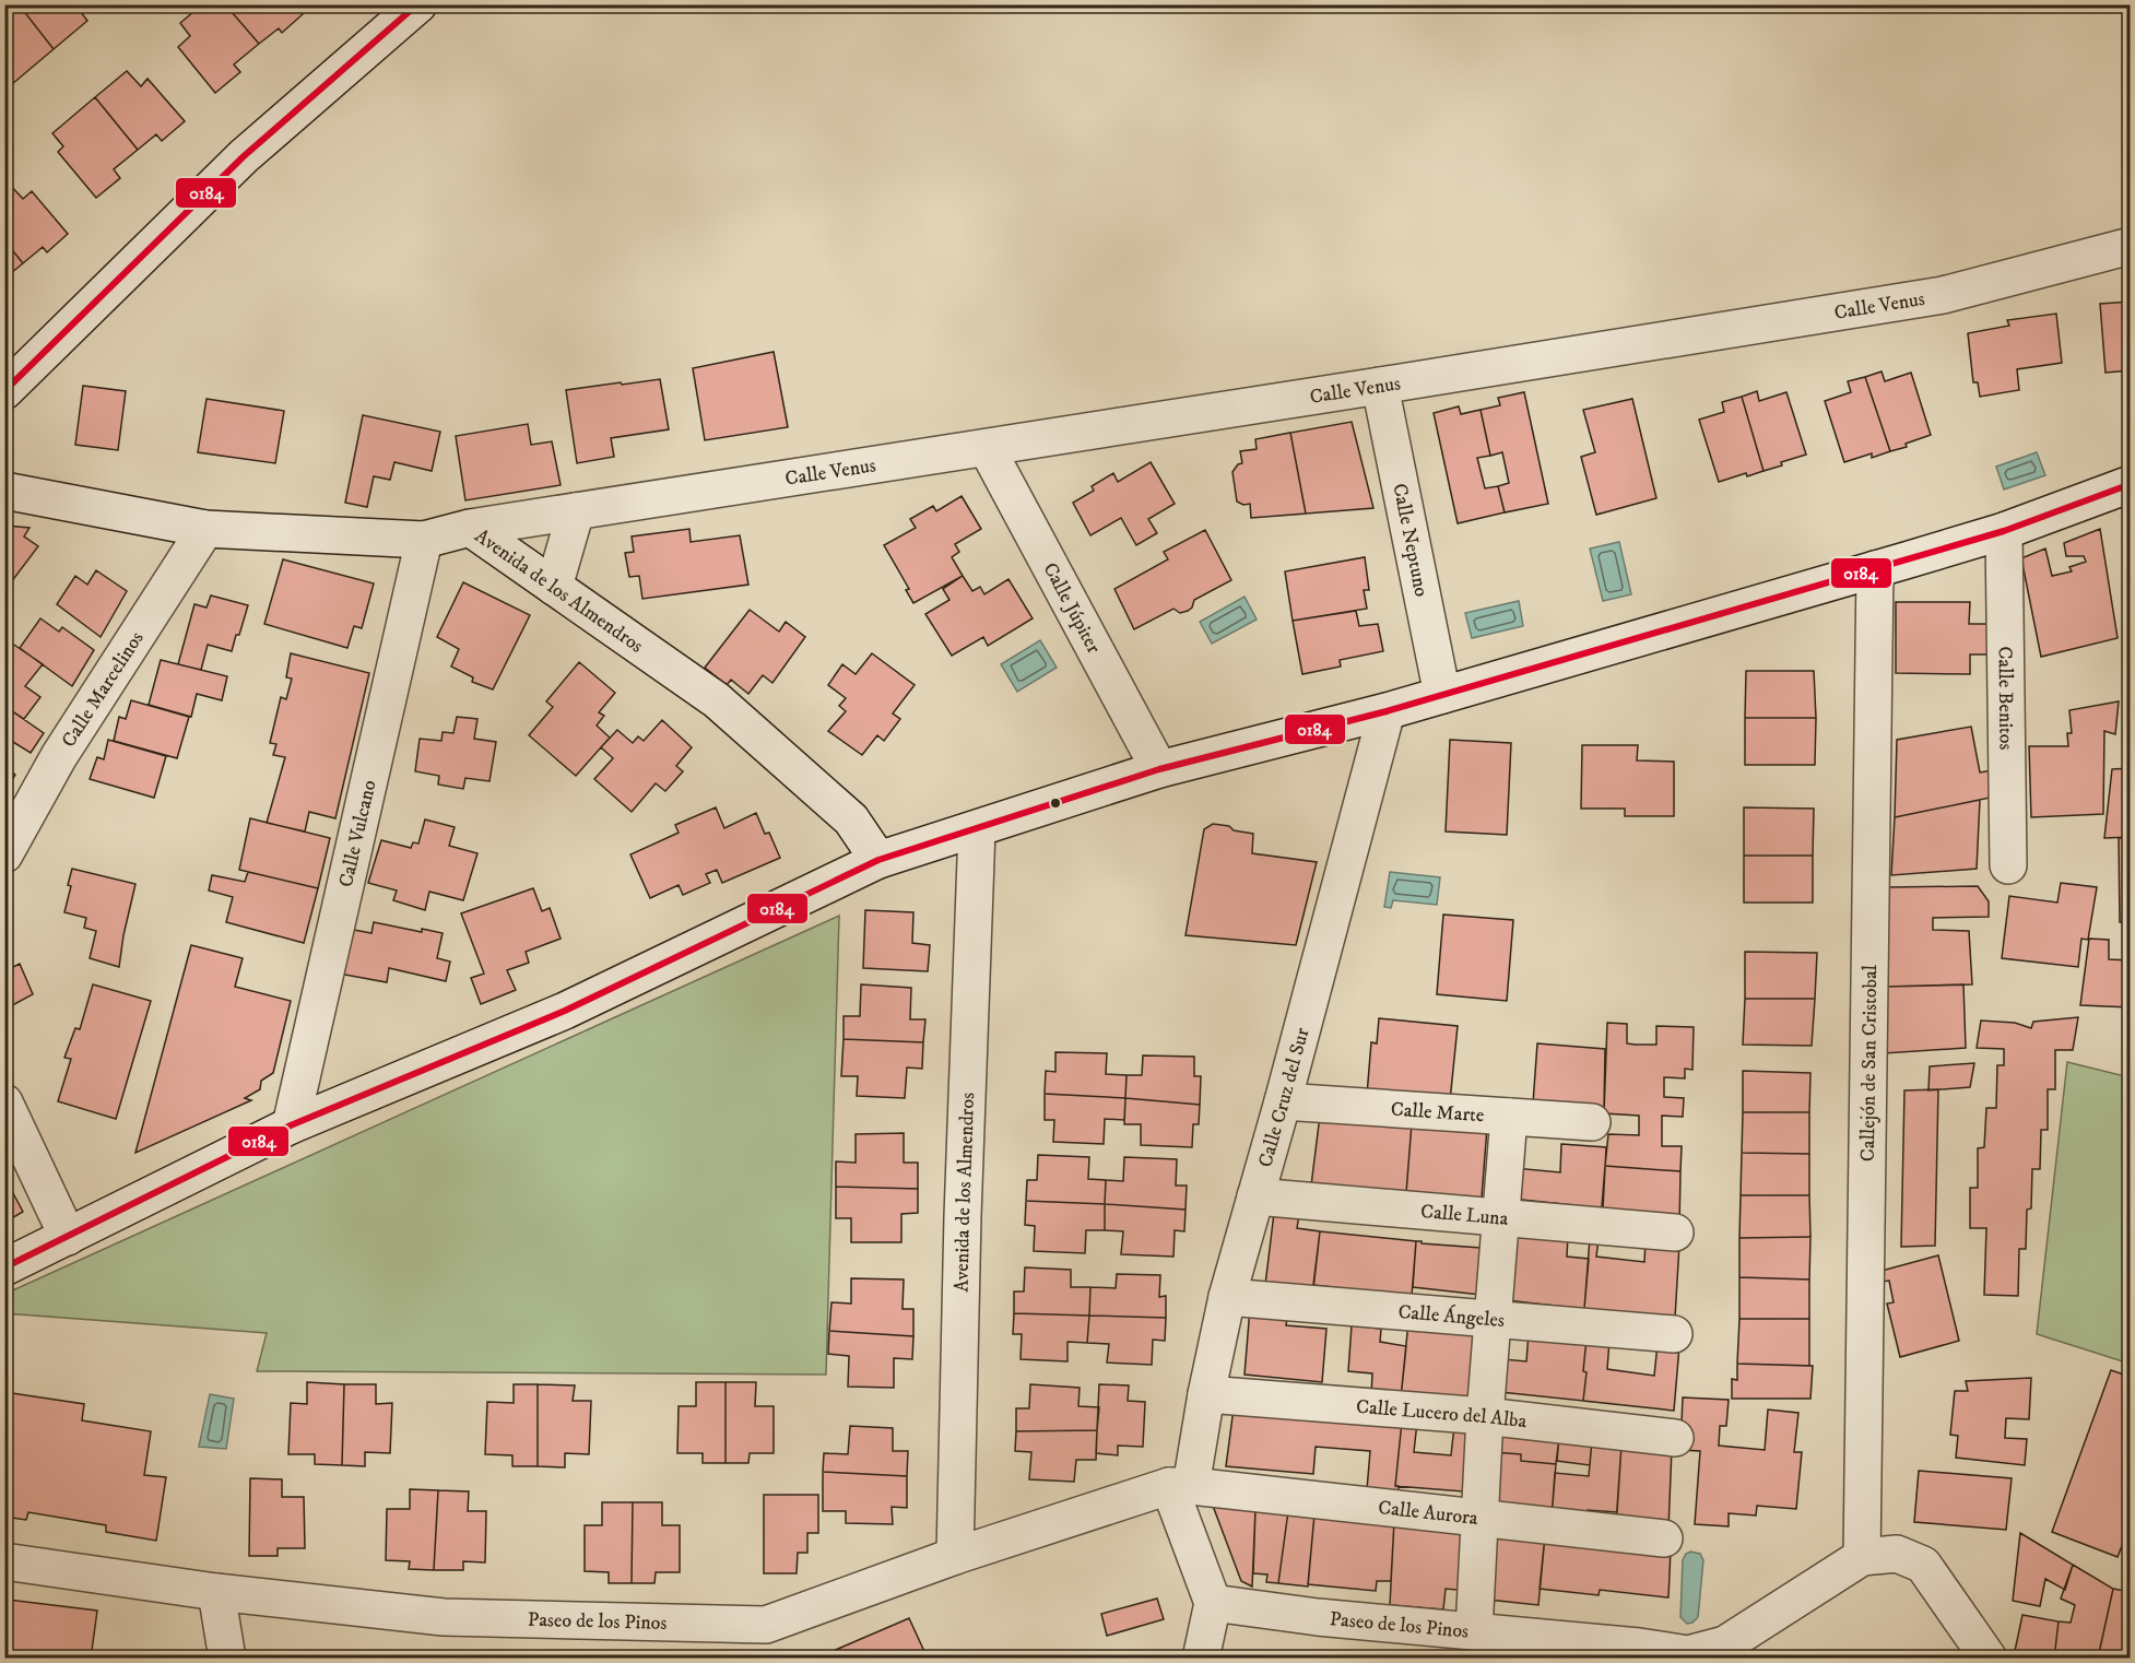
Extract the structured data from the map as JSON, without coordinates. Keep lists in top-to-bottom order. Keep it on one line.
{"streets":{"street":["Calle Venus","Calle Neptuno","Avenida de los Almendros","Calle Júpiter","Calle Marcelinos","Calle Benitos","Calle Vulcano","Callejón de San Cristobal","Calle Cruz del Sur","Calle Marte","Calle Luna","Calle Ángeles","Calle Lucero del Alba","Calle Aurora","Paseo de los Pinos"]},"crossings":[["Calle Venus","Calle Neptuno"],["Calle Venus","Avenida de los Almendros"],["Calle Venus","Calle Júpiter"],["Avenida de los Almendros","Calle Marcelinos"],["Avenida de los Almendros","Calle Vulcano"],["Avenida de los Almendros","Paseo de los Pinos"],["Callejón de San Cristobal","Paseo de los Pinos"],["Calle Cruz del Sur","Calle Marte"],["Calle Cruz del Sur","Calle Luna"],["Calle Cruz del Sur","Calle Ángeles"],["Calle Cruz del Sur","Calle Lucero del Alba"],["Calle Cruz del Sur","Calle Aurora"],["Calle Cruz del Sur","Paseo de los Pinos"],["Calle Aurora","Paseo de los Pinos"]],"lines":["transit line 0184"]}
